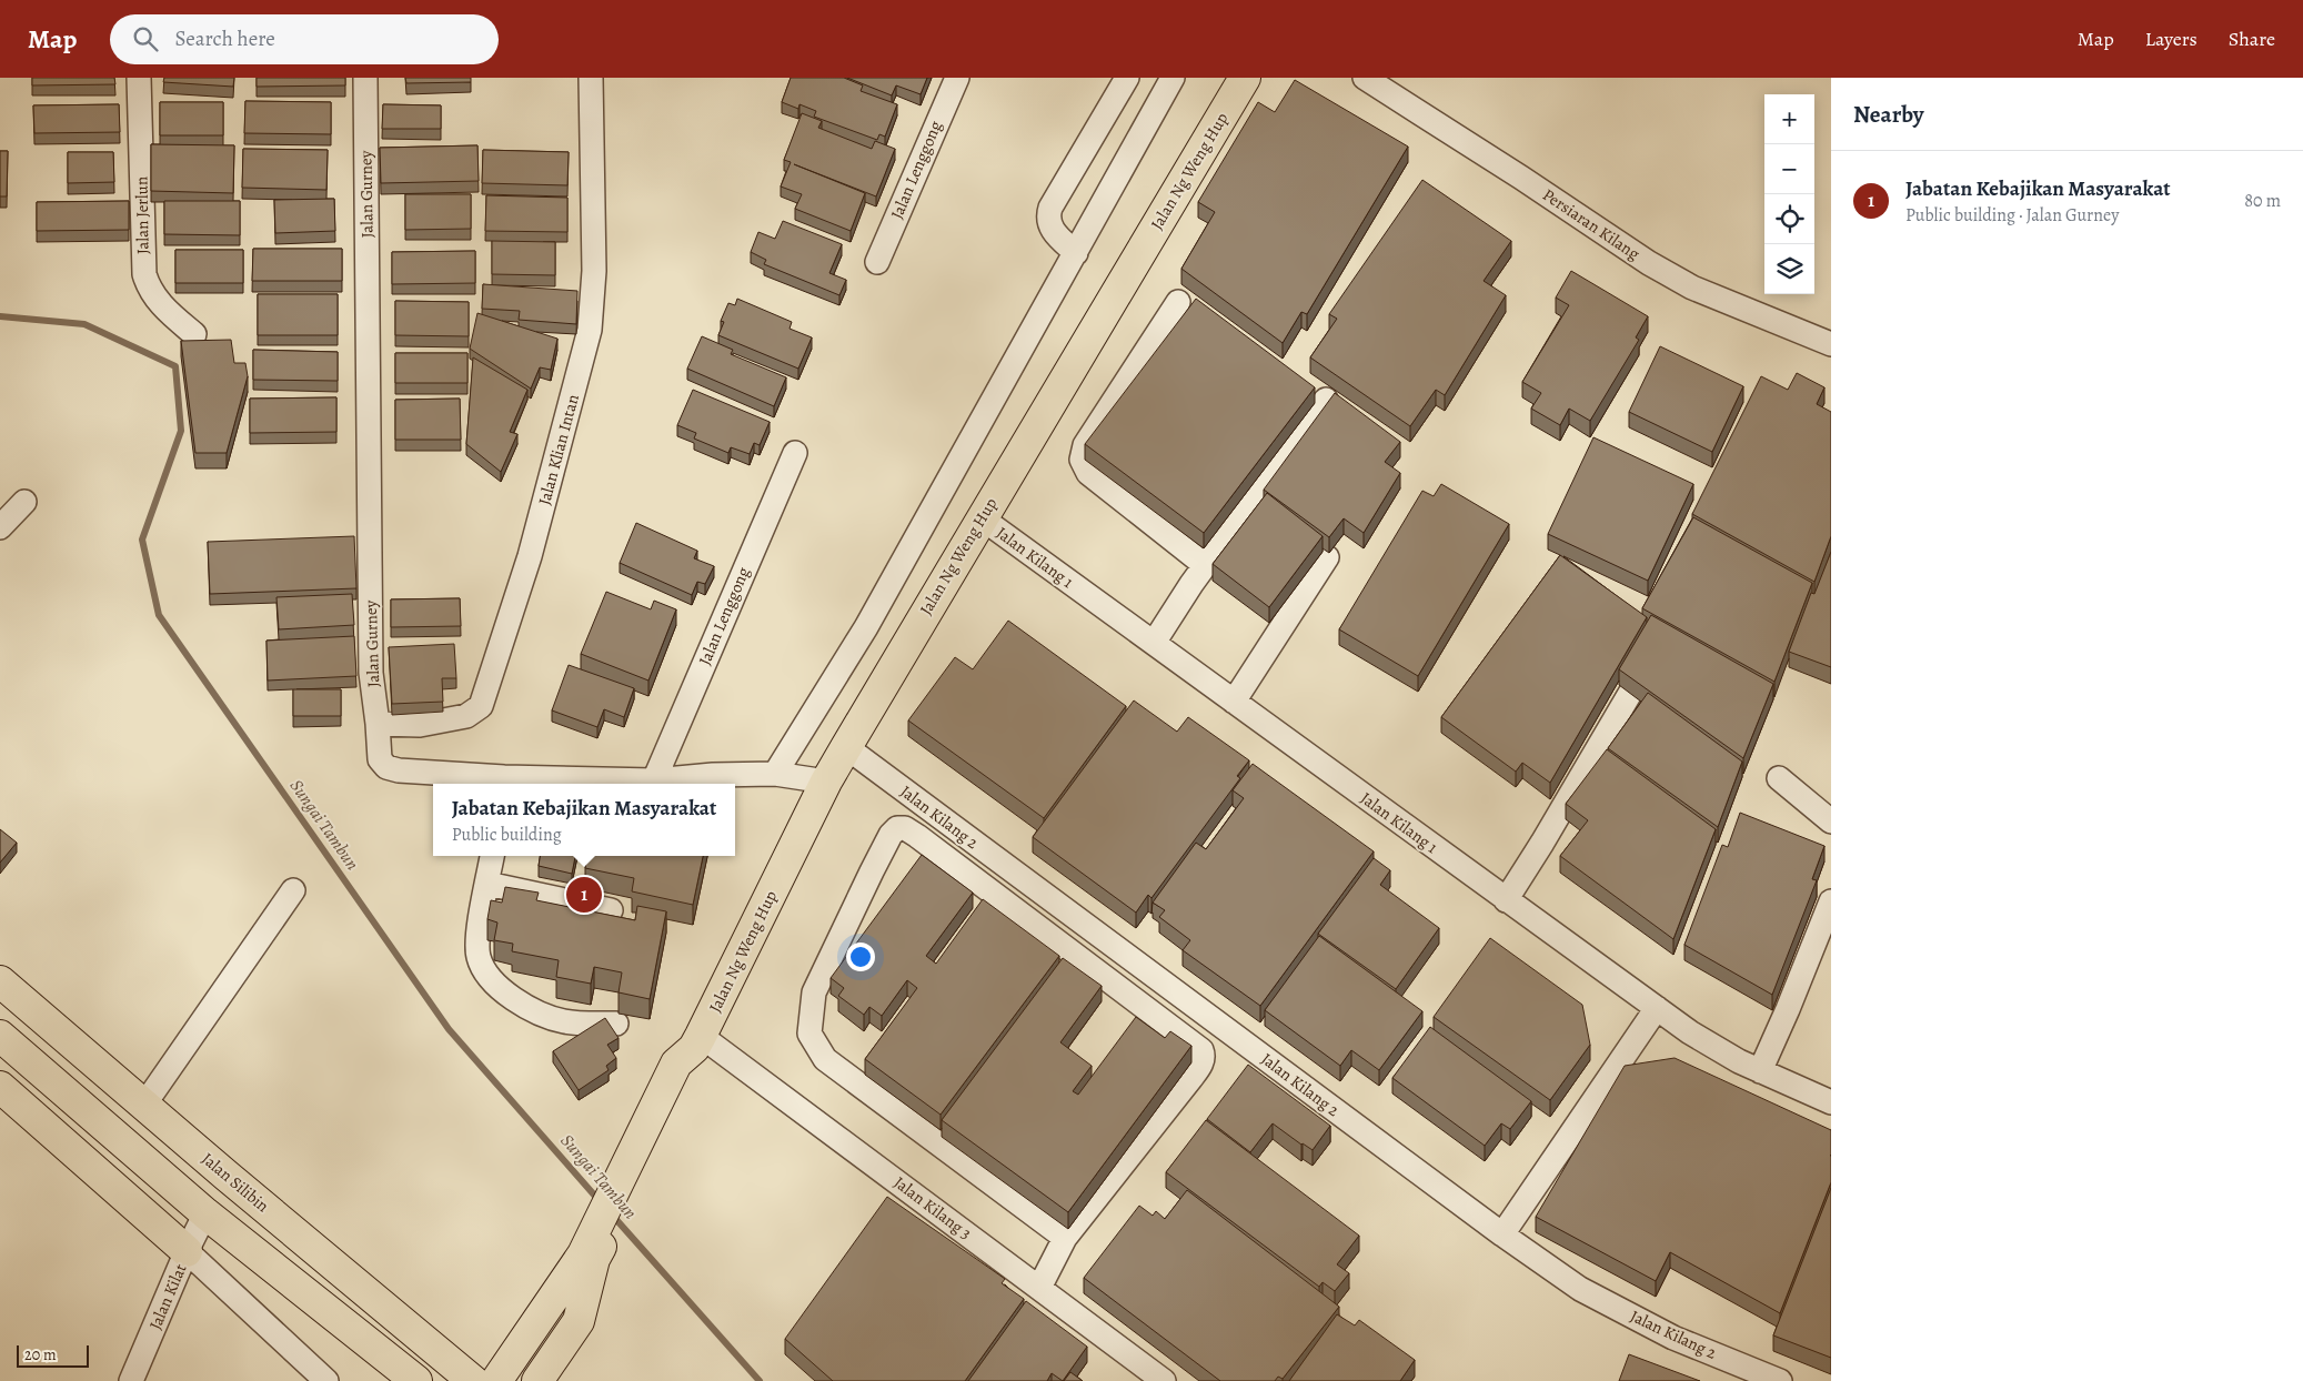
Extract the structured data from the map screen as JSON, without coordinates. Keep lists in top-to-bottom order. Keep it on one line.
{"streets":{"main road":["Jalan Ng Weng Hup","Jalan Silibin"],"street":["Jalan Lenggong","Jalan Gurney","Jalan Jerlun","Persiaran Kilang","Jalan Klian Intan","Jalan Kilang 1","Jalan Kilang 2","Jalan Kilang 3","Jalan Kilat"]},"crossings":[["Jalan Lenggong","Jalan Gurney"],["Jalan Ng Weng Hup","Jalan Gurney"],["Jalan Ng Weng Hup","Jalan Kilang 1"],["Jalan Ng Weng Hup","Jalan Kilang 2"],["Jalan Ng Weng Hup","Jalan Kilang 3"],["Jalan Gurney","Jalan Klian Intan"]],"water":["Sungai Tambun"],"scale_bar":"20 m","page":{"header":"Map","search":"Search here","nav":["Map","Layers","Share"],"heading":"Nearby","map_buttons":["+","−"],"list":[{"mark":"1","name":"Jabatan Kebajikan Masyarakat","note":"Public building · Jalan Gurney","value":"80 m"}],"popup":["Jabatan Kebajikan Masyarakat","Public building"],"pins":"1","scale":"20 m"}}
